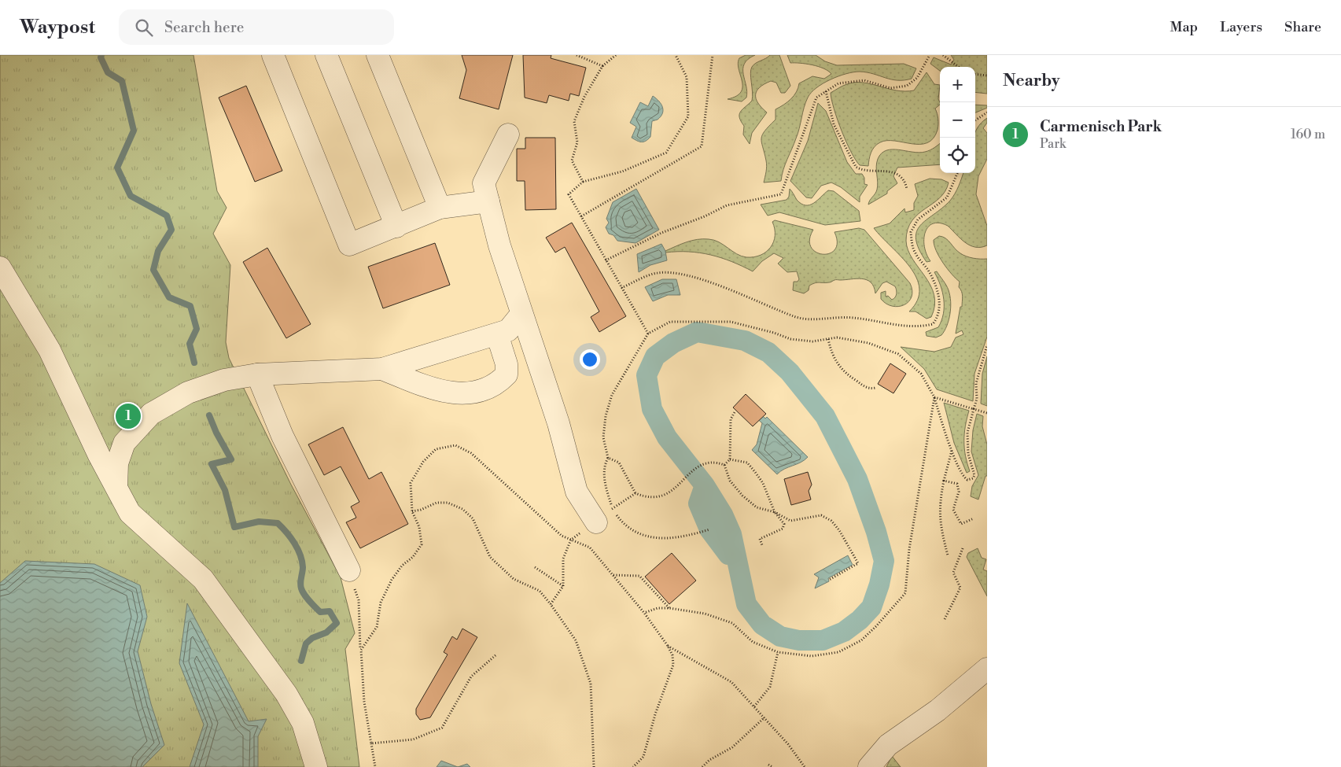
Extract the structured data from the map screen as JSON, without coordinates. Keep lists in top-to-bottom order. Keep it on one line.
{"page":{"header":"Waypost","search":"Search here","nav":["Map","Layers","Share"],"heading":"Nearby","map_buttons":["+","−"],"list":[{"mark":"1","name":"Carmenisch Park","note":"Park","value":"160 m"}],"pins":"1"}}
